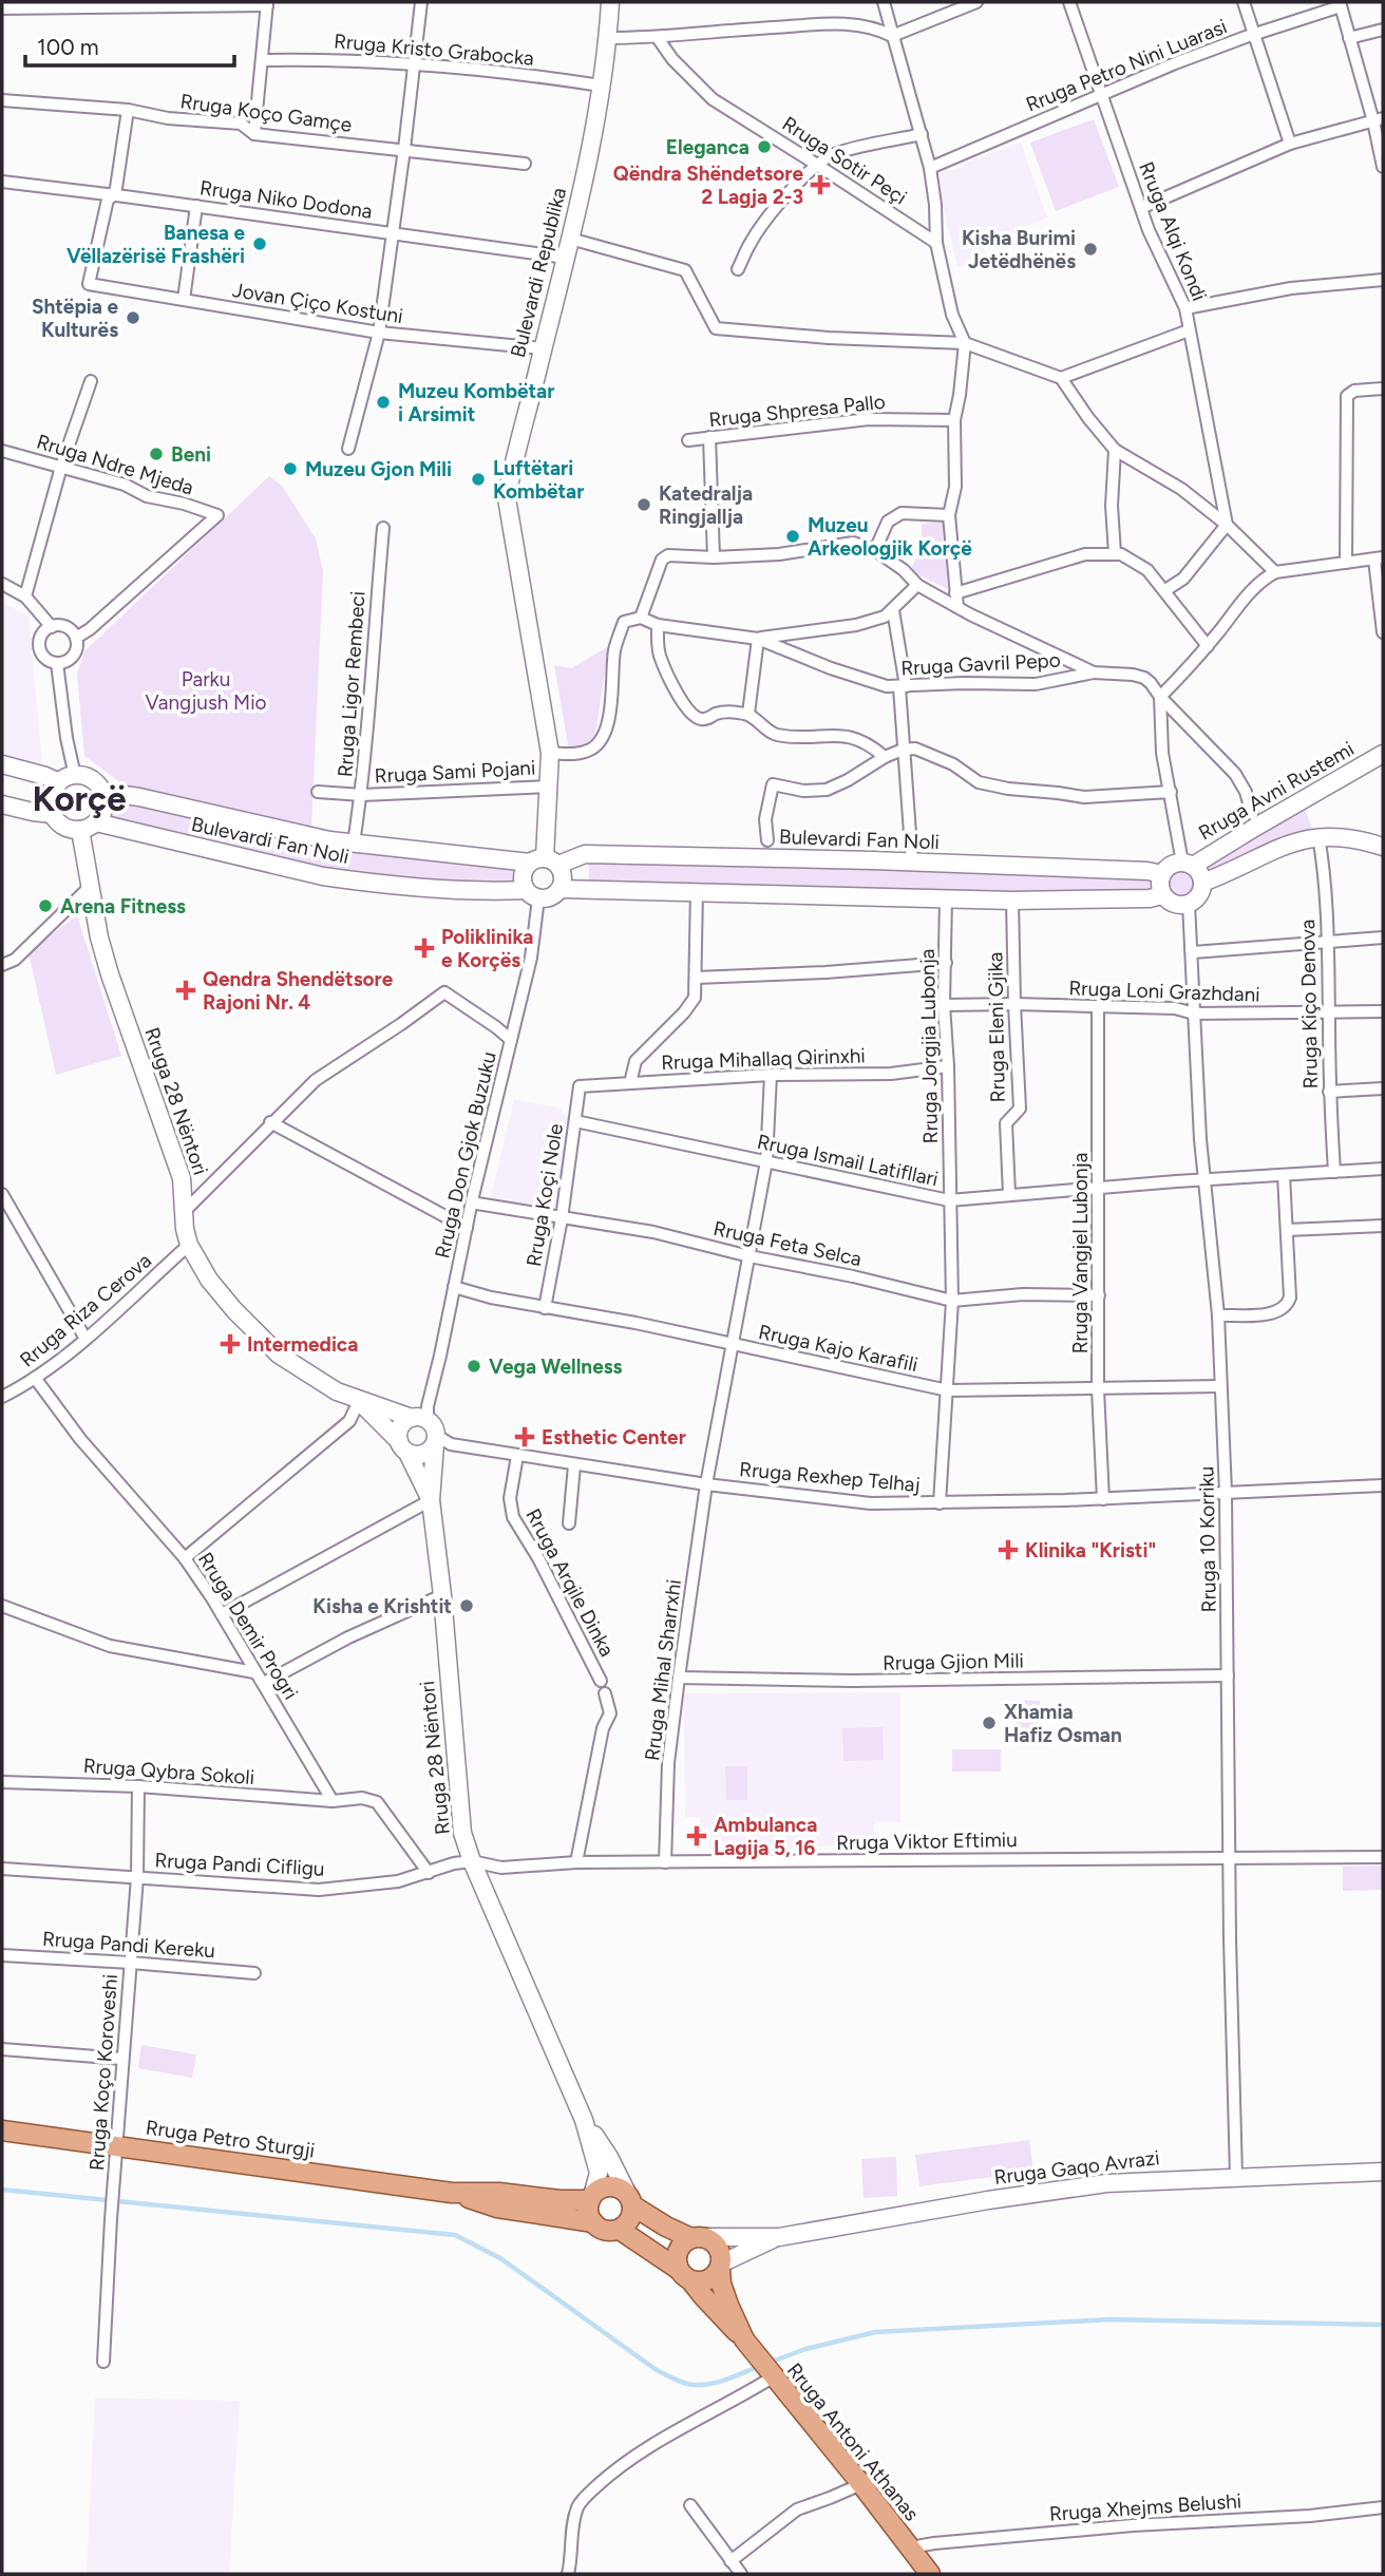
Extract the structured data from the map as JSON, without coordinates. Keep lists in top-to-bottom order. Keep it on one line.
{"streets":{"main road":["Bulevardi Republika","Rruga Avni Rustemi","Bulevardi Fan Noli","Rruga 28 Nëntori","Rruga Petro Sturgji","Rruga Gaqo Avrazi","Rruga Antoni Athanas"],"street":["Rruga Kristo Grabocka","Rruga Petro Nini Luarasi","Rruga Koço Gamçe","Rruga Sotir Peçi","Rruga Niko Dodona","Rruga Alqi Kondi","Jovan Çiço Kostuni","Rruga Shpresa Pallo","Rruga Ndre Mjeda","Rruga Gavril Pepo","Rruga Ligor Rembeci","Rruga Sami Pojani","Rruga Loni Grazhdani","Rruga Kiço Denova","Rruga Eleni Gjika","Rruga Jorgjia Lubonja","Rruga Mihallaq Qirinxhi","Rruga Don Gjok Buzuku","Rruga Ismail Latifllari","Rruga Koçi Nole","Rruga Feta Selca","Rruga Vangjel Lubonja","Rruga Riza Cerova","Rruga Kajo Karafili","Rruga Rexhep Telhaj","Rruga 10 Korriku","Rruga Arqile Dinka","Rruga Demir Progri","Rruga Gjion Mili","Rruga Mihal Sharrxhi","Rruga Qybra Sokoli","Rruga Viktor Eftimiu","Rruga Pandi Cifligu","Rruga Pandi Kereku","Rruga Koço Koroveshi","Rruga Xhejms Belushi"]},"crossings":[["Rruga Kristo Grabocka","Bulevardi Republika"],["Rruga Petro Nini Luarasi","Rruga Alqi Kondi"],["Rruga Niko Dodona","Bulevardi Republika"],["Rruga Niko Dodona","Jovan Çiço Kostuni"],["Bulevardi Republika","Jovan Çiço Kostuni"],["Bulevardi Republika","Rruga Sami Pojani"],["Bulevardi Republika","Bulevardi Fan Noli"],["Bulevardi Republika","Rruga Don Gjok Buzuku"],["Rruga Ligor Rembeci","Rruga Sami Pojani"],["Rruga Ligor Rembeci","Bulevardi Fan Noli"],["Rruga Avni Rustemi","Bulevardi Fan Noli"],["Rruga Avni Rustemi","Rruga 10 Korriku"],["Bulevardi Fan Noli","Rruga 28 Nëntori"],["Bulevardi Fan Noli","Rruga Don Gjok Buzuku"],["Bulevardi Fan Noli","Rruga 10 Korriku"],["Rruga Loni Grazhdani","Rruga Kiço Denova"],["Rruga Loni Grazhdani","Rruga Eleni Gjika"],["Rruga Loni Grazhdani","Rruga Jorgjia Lubonja"],["Rruga Loni Grazhdani","Rruga Vangjel Lubonja"],["Rruga Loni Grazhdani","Rruga 10 Korriku"],["Rruga Kiço Denova","Rruga Ismail Latifllari"],["Rruga Eleni Gjika","Rruga Ismail Latifllari"],["Rruga Jorgjia Lubonja","Rruga Mihallaq Qirinxhi"],["Rruga Jorgjia Lubonja","Rruga Ismail Latifllari"],["Rruga Jorgjia Lubonja","Rruga Feta Selca"],["Rruga Jorgjia Lubonja","Rruga Kajo Karafili"],["Rruga Jorgjia Lubonja","Rruga Rexhep Telhaj"],["Rruga Mihallaq Qirinxhi","Rruga Koçi Nole"],["Rruga Mihallaq Qirinxhi","Rruga Mihal Sharrxhi"],["Rruga 28 Nëntori","Rruga Don Gjok Buzuku"],["Rruga 28 Nëntori","Rruga Riza Cerova"],["Rruga 28 Nëntori","Rruga Rexhep Telhaj"],["Rruga 28 Nëntori","Rruga Viktor Eftimiu"],["Rruga 28 Nëntori","Rruga Pandi Cifligu"],["Rruga 28 Nëntori","Rruga Petro Sturgji"],["Rruga 28 Nëntori","Rruga Antoni Athanas"],["Rruga Don Gjok Buzuku","Rruga Feta Selca"],["Rruga Don Gjok Buzuku","Rruga Kajo Karafili"],["Rruga Don Gjok Buzuku","Rruga Rexhep Telhaj"],["Rruga Ismail Latifllari","Rruga Koçi Nole"],["Rruga Ismail Latifllari","Rruga Vangjel Lubonja"],["Rruga Ismail Latifllari","Rruga 10 Korriku"],["Rruga Ismail Latifllari","Rruga Mihal Sharrxhi"],["Rruga Koçi Nole","Rruga Feta Selca"],["Rruga Koçi Nole","Rruga Kajo Karafili"],["Rruga Feta Selca","Rruga Vangjel Lubonja"],["Rruga Feta Selca","Rruga Mihal Sharrxhi"],["Rruga Vangjel Lubonja","Rruga Kajo Karafili"],["Rruga Vangjel Lubonja","Rruga Rexhep Telhaj"],["Rruga Riza Cerova","Rruga Demir Progri"],["Rruga Kajo Karafili","Rruga 10 Korriku"],["Rruga Kajo Karafili","Rruga Mihal Sharrxhi"],["Rruga Rexhep Telhaj","Rruga 10 Korriku"],["Rruga Rexhep Telhaj","Rruga Arqile Dinka"],["Rruga Rexhep Telhaj","Rruga Mihal Sharrxhi"],["Rruga 10 Korriku","Rruga Gjion Mili"],["Rruga 10 Korriku","Rruga Viktor Eftimiu"],["Rruga 10 Korriku","Rruga Gaqo Avrazi"],["Rruga Demir Progri","Rruga Qybra Sokoli"],["Rruga Gjion Mili","Rruga Mihal Sharrxhi"],["Rruga Mihal Sharrxhi","Rruga Viktor Eftimiu"],["Rruga Qybra Sokoli","Rruga Koço Koroveshi"],["Rruga Viktor Eftimiu","Rruga Pandi Cifligu"],["Rruga Pandi Cifligu","Rruga Koço Koroveshi"],["Rruga Pandi Kereku","Rruga Koço Koroveshi"],["Rruga Koço Koroveshi","Rruga Petro Sturgji"],["Rruga Petro Sturgji","Rruga Antoni Athanas"],["Rruga Gaqo Avrazi","Rruga Antoni Athanas"],["Rruga Antoni Athanas","Rruga Xhejms Belushi"]],"districts":["Korçë"],"parks":["Parku Vangjush Mio"],"places":{"other":["Eleganca","Banesa e Vëllazërisë Frashëri","Kisha Burimi Jetëdhënës","Shtëpia e Kulturës","Muzeu Kombëtar i Arsimit","Beni","Muzeu Gjon Mili","Luftëtari Kombëtar","Katedralja Ringjallja","Muzeu Arkeologjik Korçë","Arena Fitness","Vega Wellness","Kisha e Krishtit","Xhamia Hafiz Osman"],"health":["Qëndra Shëndetsore 2 Lagja 2-3","Poliklinika e Korçës","Qendra Shendëtsore Rajoni Nr. 4","Intermedica","Esthetic Center","Klinika \"Kristi\"","Ambulanca Lagija 5, 16"]},"scale_bar":"100 m"}
